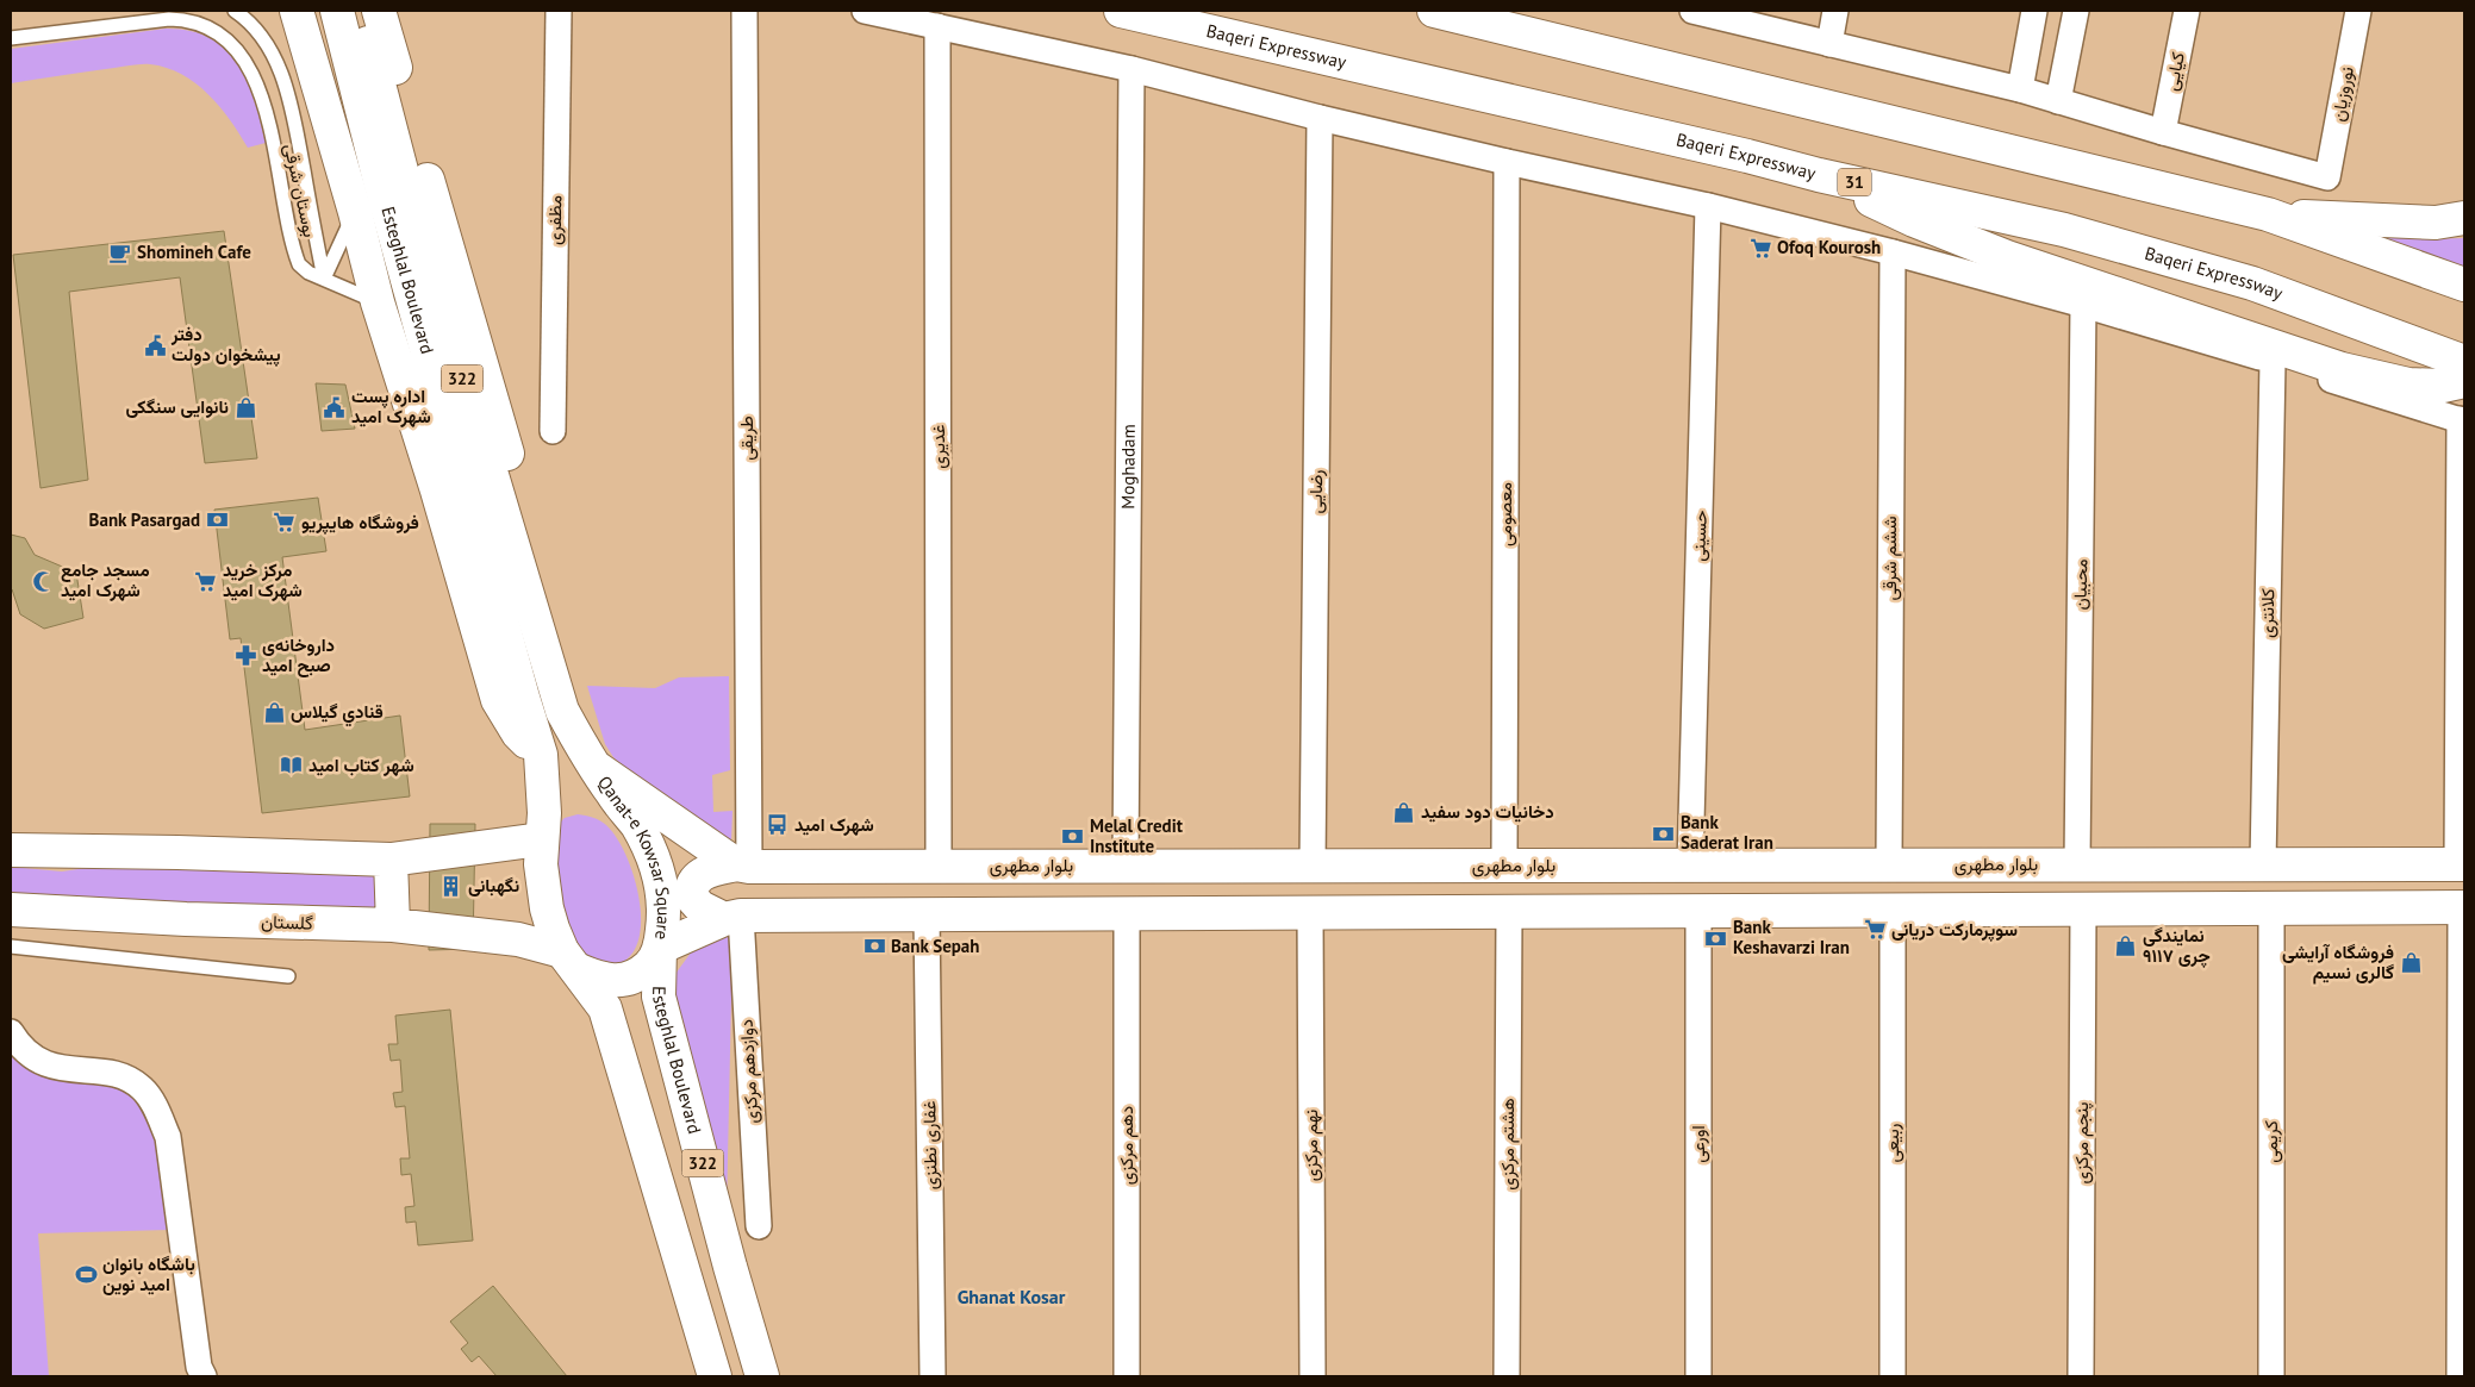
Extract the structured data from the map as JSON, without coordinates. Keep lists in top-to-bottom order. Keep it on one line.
{"streets":{"main road":["Baqeri Expressway","31","Esteghlal Boulevard","322","Qanat-e Kowsar Square","بلوار مطهری","گلستان"],"street":["کیایی","نوروزیان","مظفری","طریقی","غدیری","Moghadam","رضایی","معصومی","حسینی","ششم شرقی","محبیان","کلانتری","دوازدهم مرکزی","کریمی","ربیعی","پنجم مرکزی","هشتم مرکزی","اورعی","غفاری نطنزی","دهم مرکزی","نهم مرکزی"],"lane":["بوستان شرقی"]},"crossings":[["کیایی","نوروزیان"],["Esteghlal Boulevard","Qanat-e Kowsar Square"],["322","Qanat-e Kowsar Square"],["322","گلستان"],["طریقی","بلوار مطهری"],["غدیری","بلوار مطهری"],["Moghadam","بلوار مطهری"],["رضایی","بلوار مطهری"],["معصومی","بلوار مطهری"],["حسینی","بلوار مطهری"],["ششم شرقی","بلوار مطهری"],["محبیان","بلوار مطهری"],["کلانتری","بلوار مطهری"],["Qanat-e Kowsar Square","گلستان"],["بلوار مطهری","دوازدهم مرکزی"]],"districts":["Ghanat Kosar"],"places":{"supermarket":["Ofoq Kourosh","فروشگاه هایپریو","مرکز خرید شهرک امید","سوپرمارکت دریانی"],"cafe":["Shomineh Cafe"],"public building":["دفتر پیشخوان دولت","اداره پست شهرک امید"],"shop":["نانوایی سنگکی","قنادي گيلاس","دخانیات دود سفید","نمایندگی ۹۱۱۷ چری","فروشگاه آرایشی گالری نسیم"],"bank":["Bank Pasargad","Bank Saderat Iran","Melal Credit Institute","Bank Keshavarzi Iran","Bank Sepah"],"mosque":["مسجد جامع شهرک امید"],"pharmacy":["داروخانه‌ی صبح امید"],"library":["شهر کتاب امید"],"bus stop":["شهرک امید"],"building":["نگهبانی"],"sports":["باشگاه بانوان امید نوین"]}}
